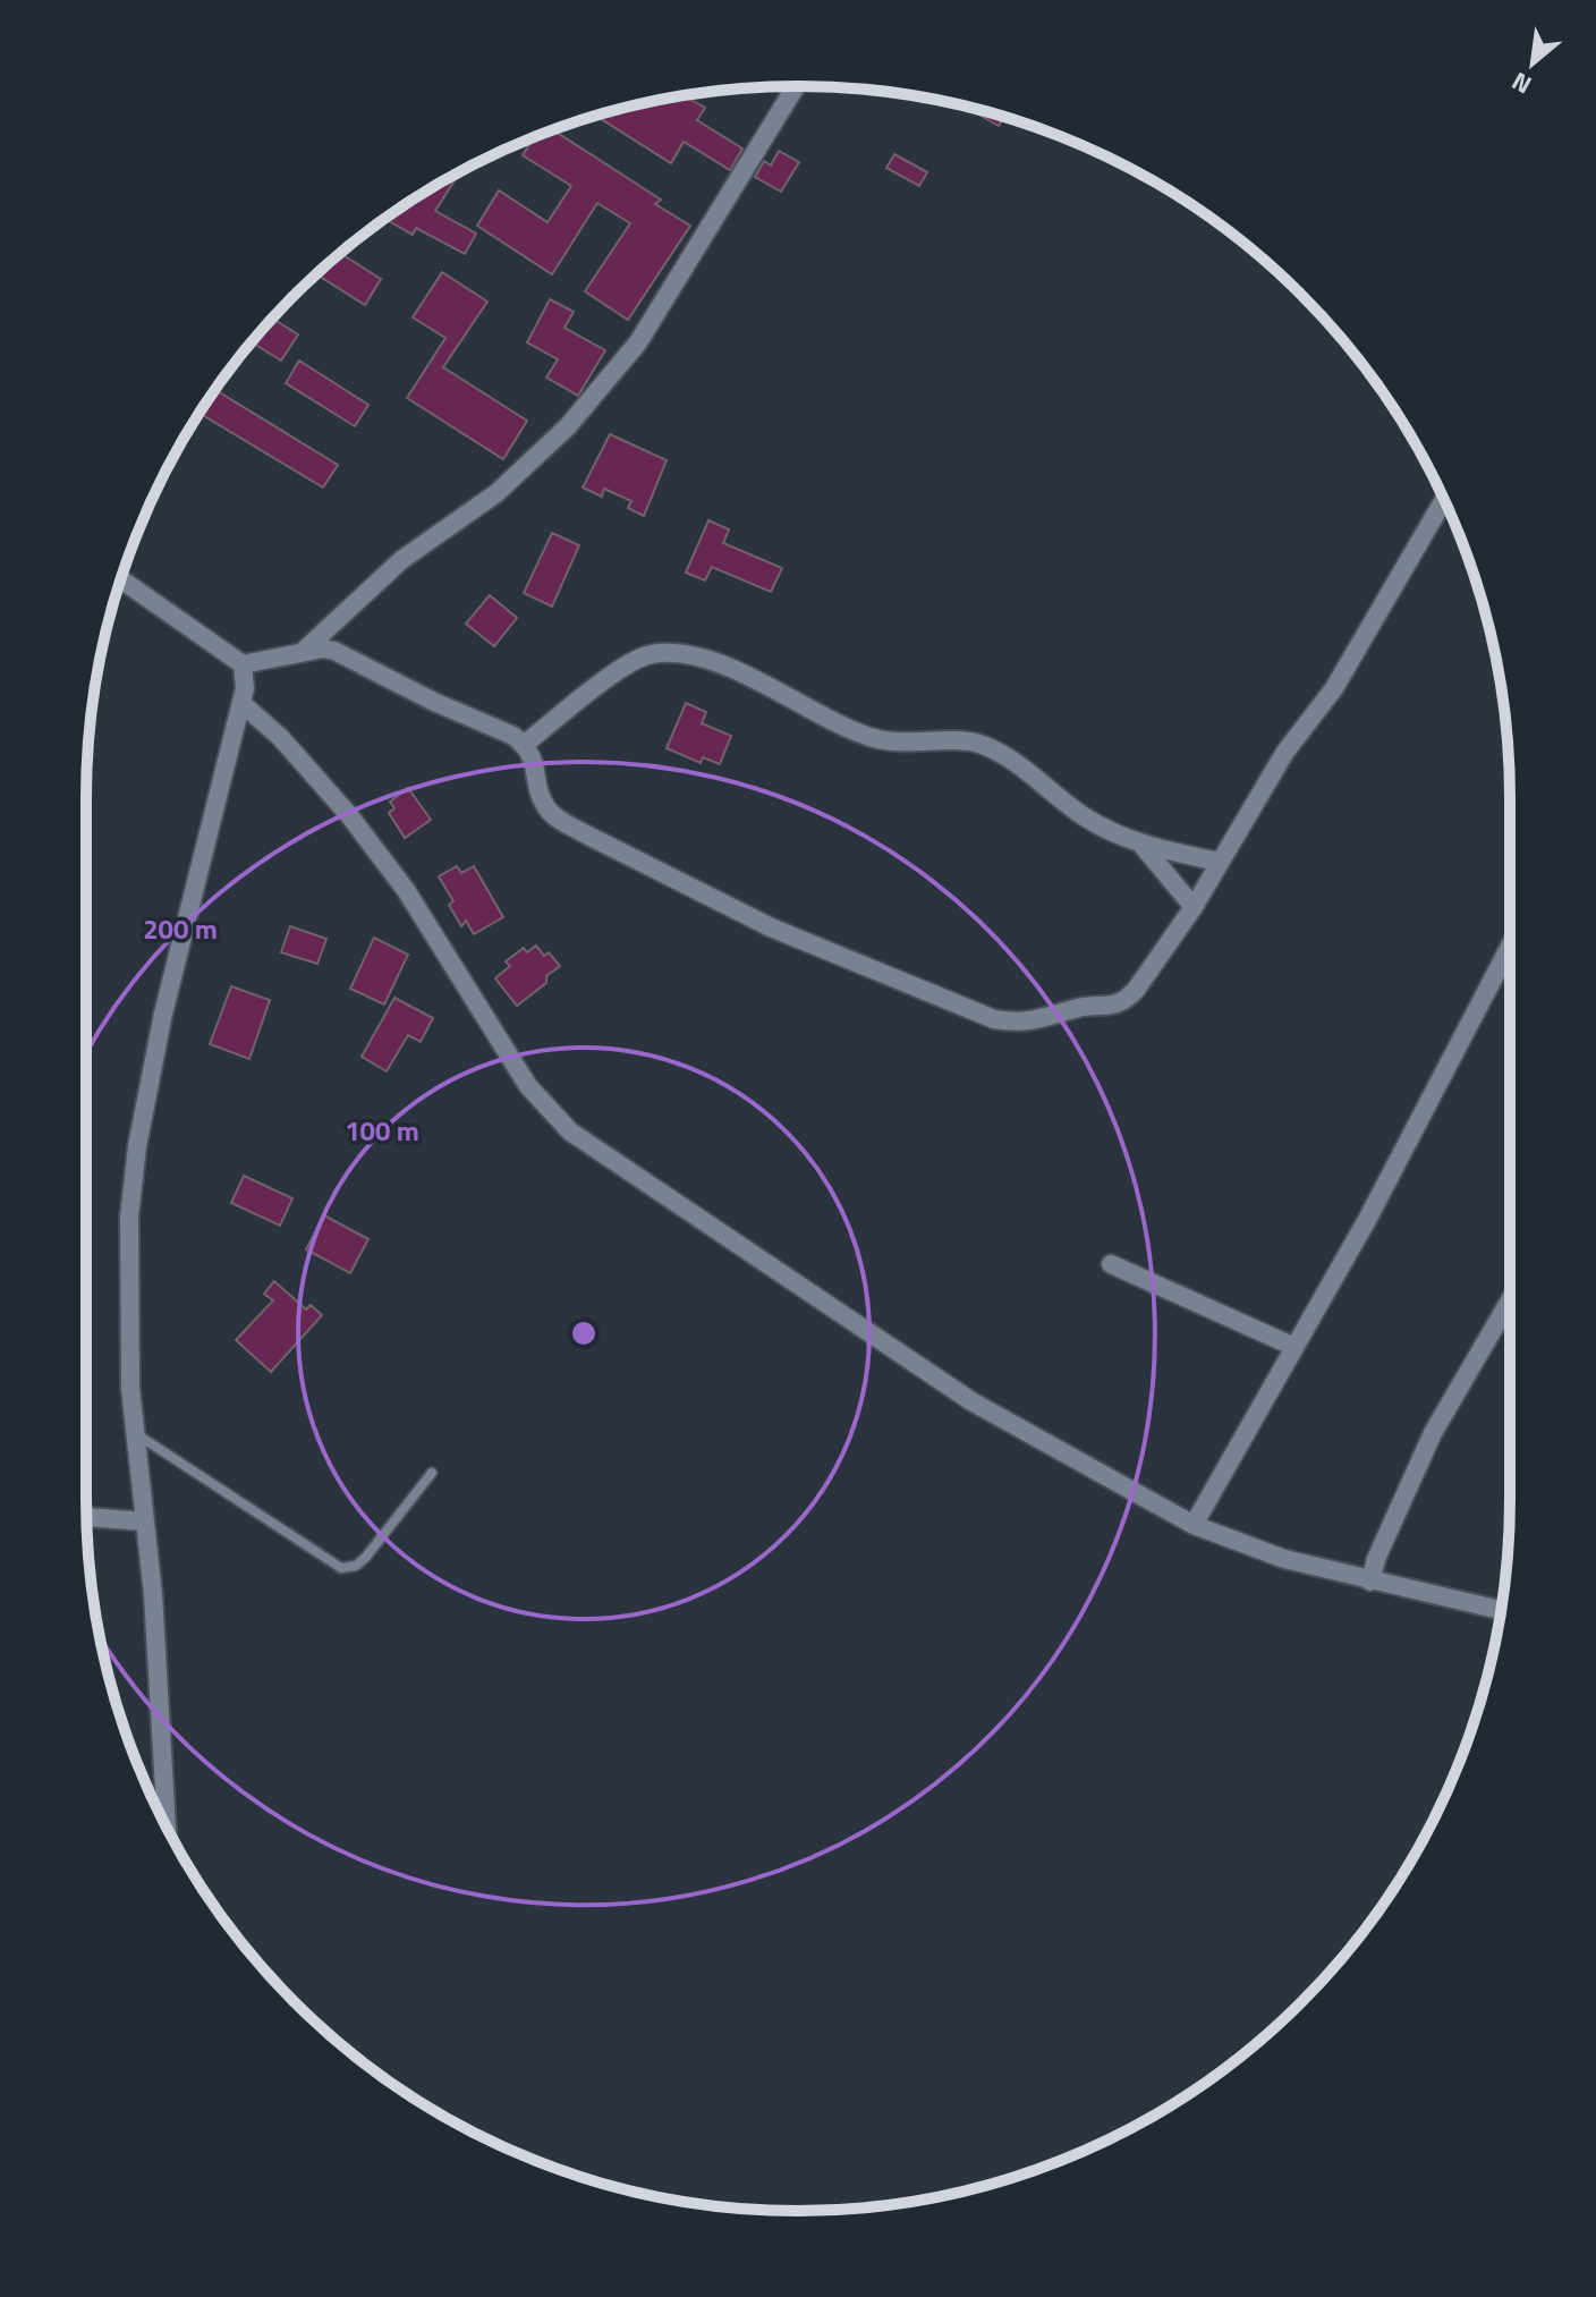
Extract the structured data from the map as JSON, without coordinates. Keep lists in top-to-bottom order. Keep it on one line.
{"north":"bottom left","rings":["200 m","100 m"]}
